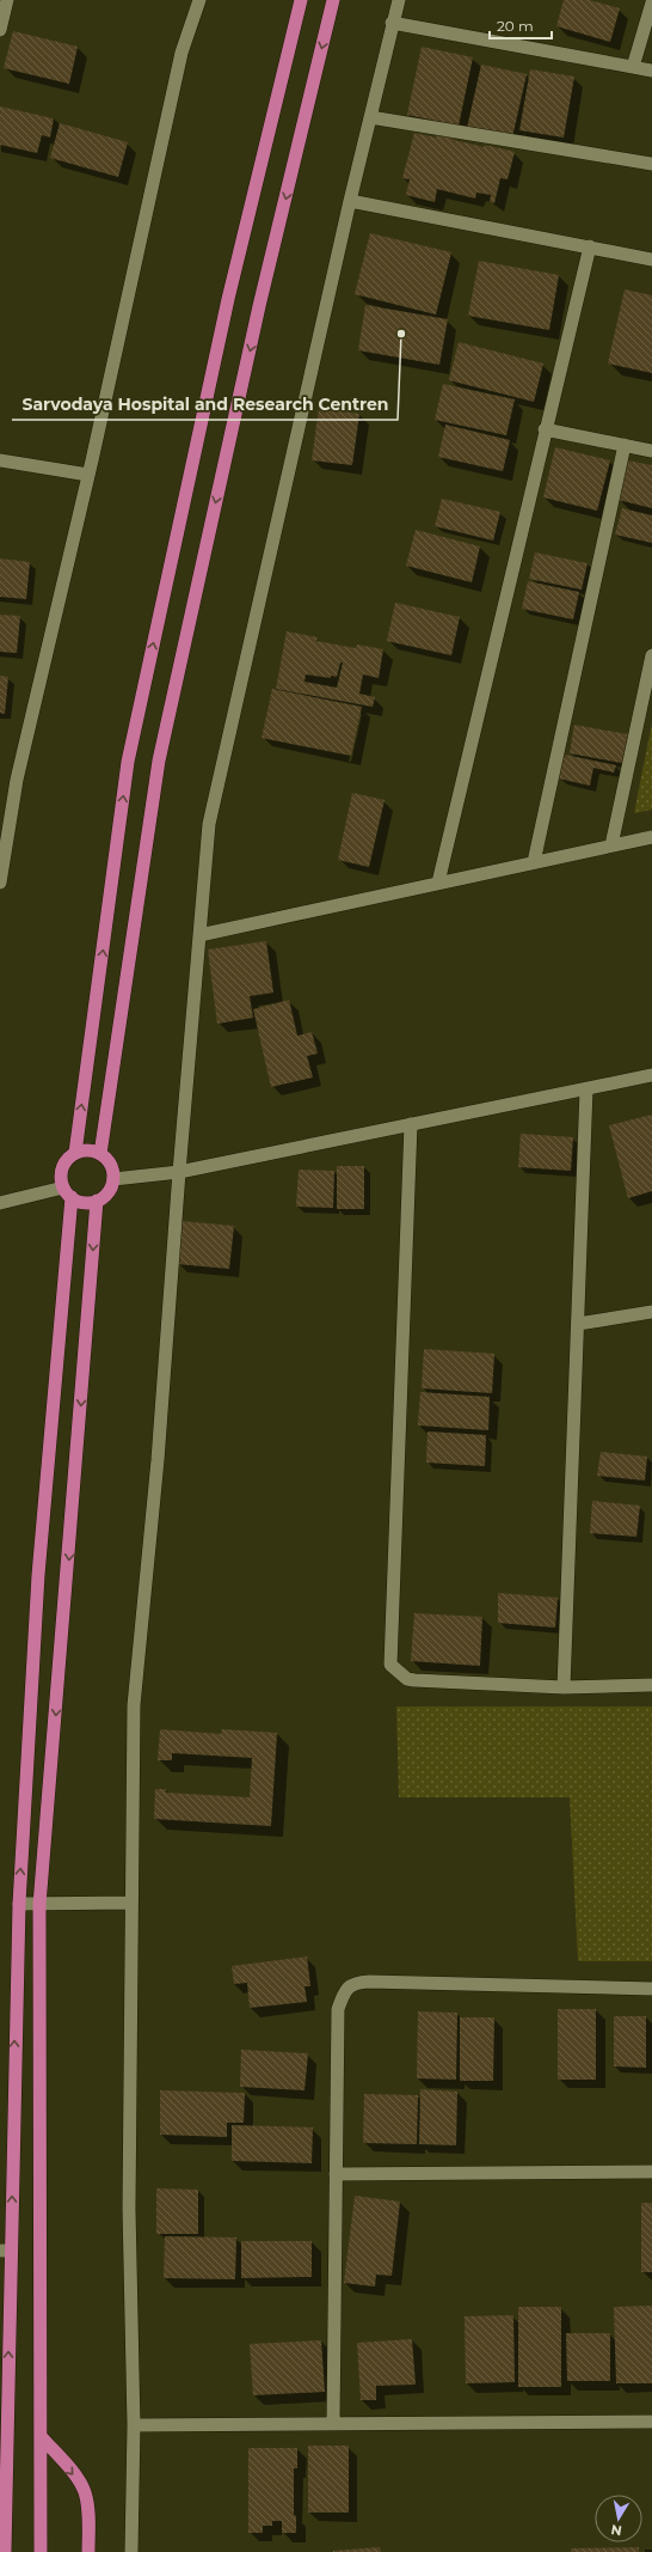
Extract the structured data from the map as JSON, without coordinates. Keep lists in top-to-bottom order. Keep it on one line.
{"places":["Sarvodaya Hospital and Research Centren"],"scale_bar":"20 m","north":"bottom"}
